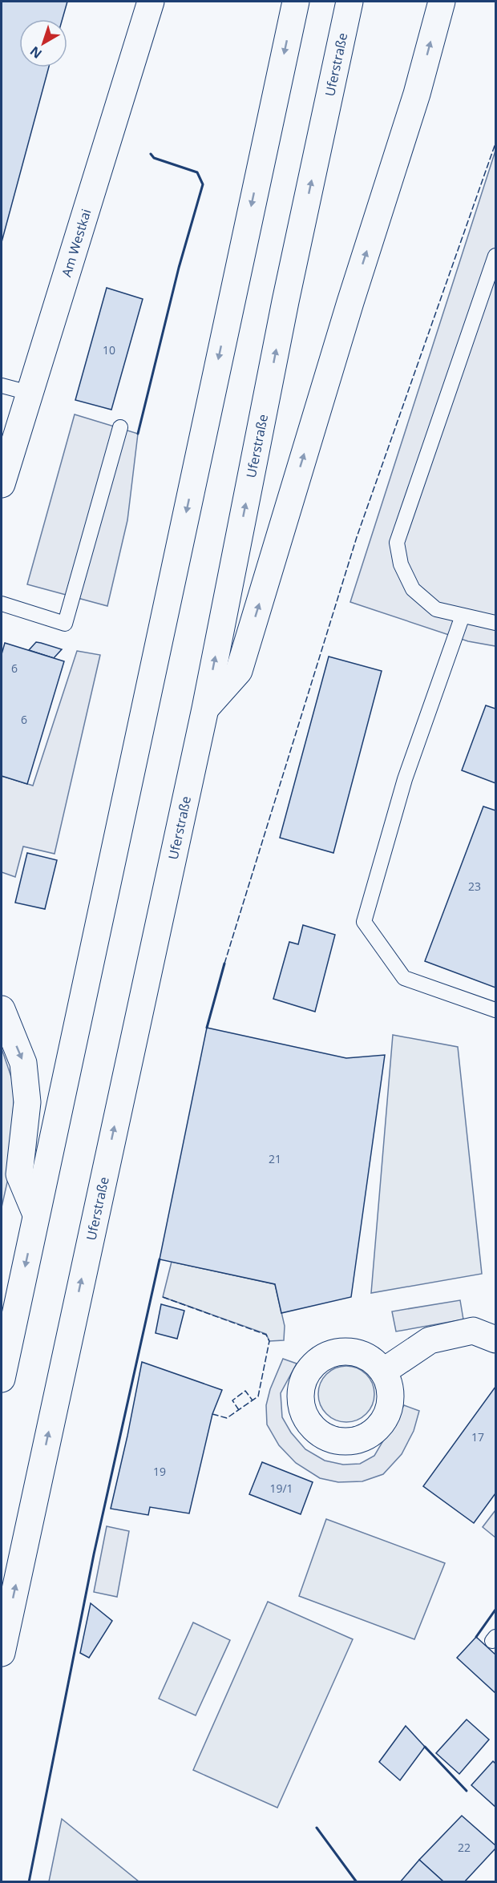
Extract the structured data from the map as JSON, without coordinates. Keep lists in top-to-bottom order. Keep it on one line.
{"streets":{"main road":["Uferstraße","Am Westkai"]},"house_numbers":["10","6","6","23","21","17","19","19/1","22"],"north":"bottom left"}
